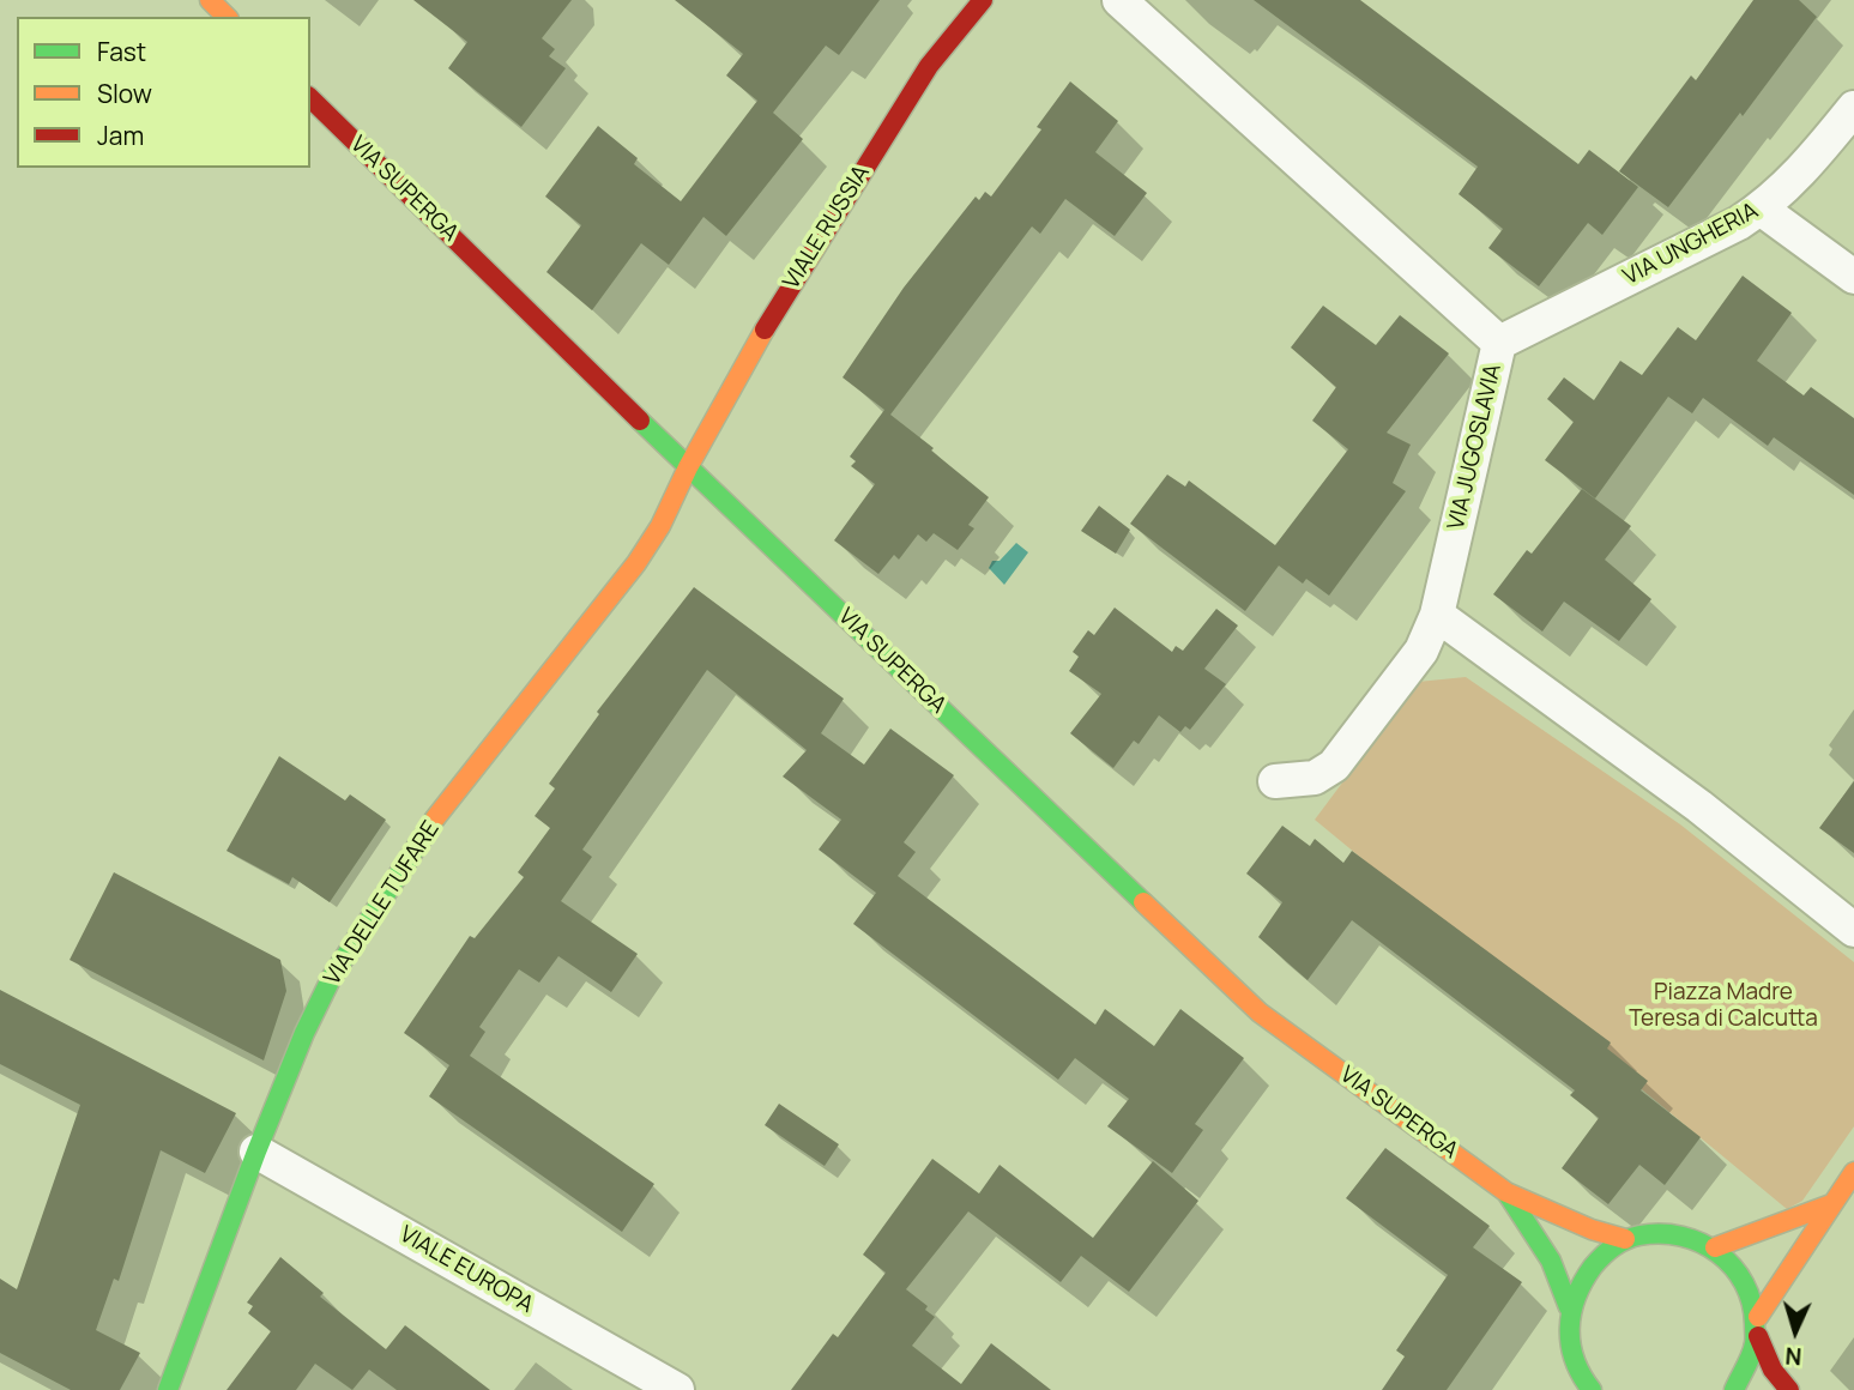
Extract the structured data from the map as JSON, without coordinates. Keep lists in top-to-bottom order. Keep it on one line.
{"streets":{"street":["VIA SUPERGA","VIALE RUSSIA","VIA UNGHERIA","VIA JUGOSLAVIA","VIA DELLE TUFARE","VIALE EUROPA"]},"crossings":[["VIA SUPERGA","VIALE RUSSIA"],["VIA SUPERGA","VIA DELLE TUFARE"],["VIALE RUSSIA","VIA DELLE TUFARE"],["VIA UNGHERIA","VIA JUGOSLAVIA"],["VIA DELLE TUFARE","VIALE EUROPA"]],"parks":["Piazza Madre Teresa di Calcutta"],"legend":["Fast","Slow","Jam"],"north":"bottom"}
